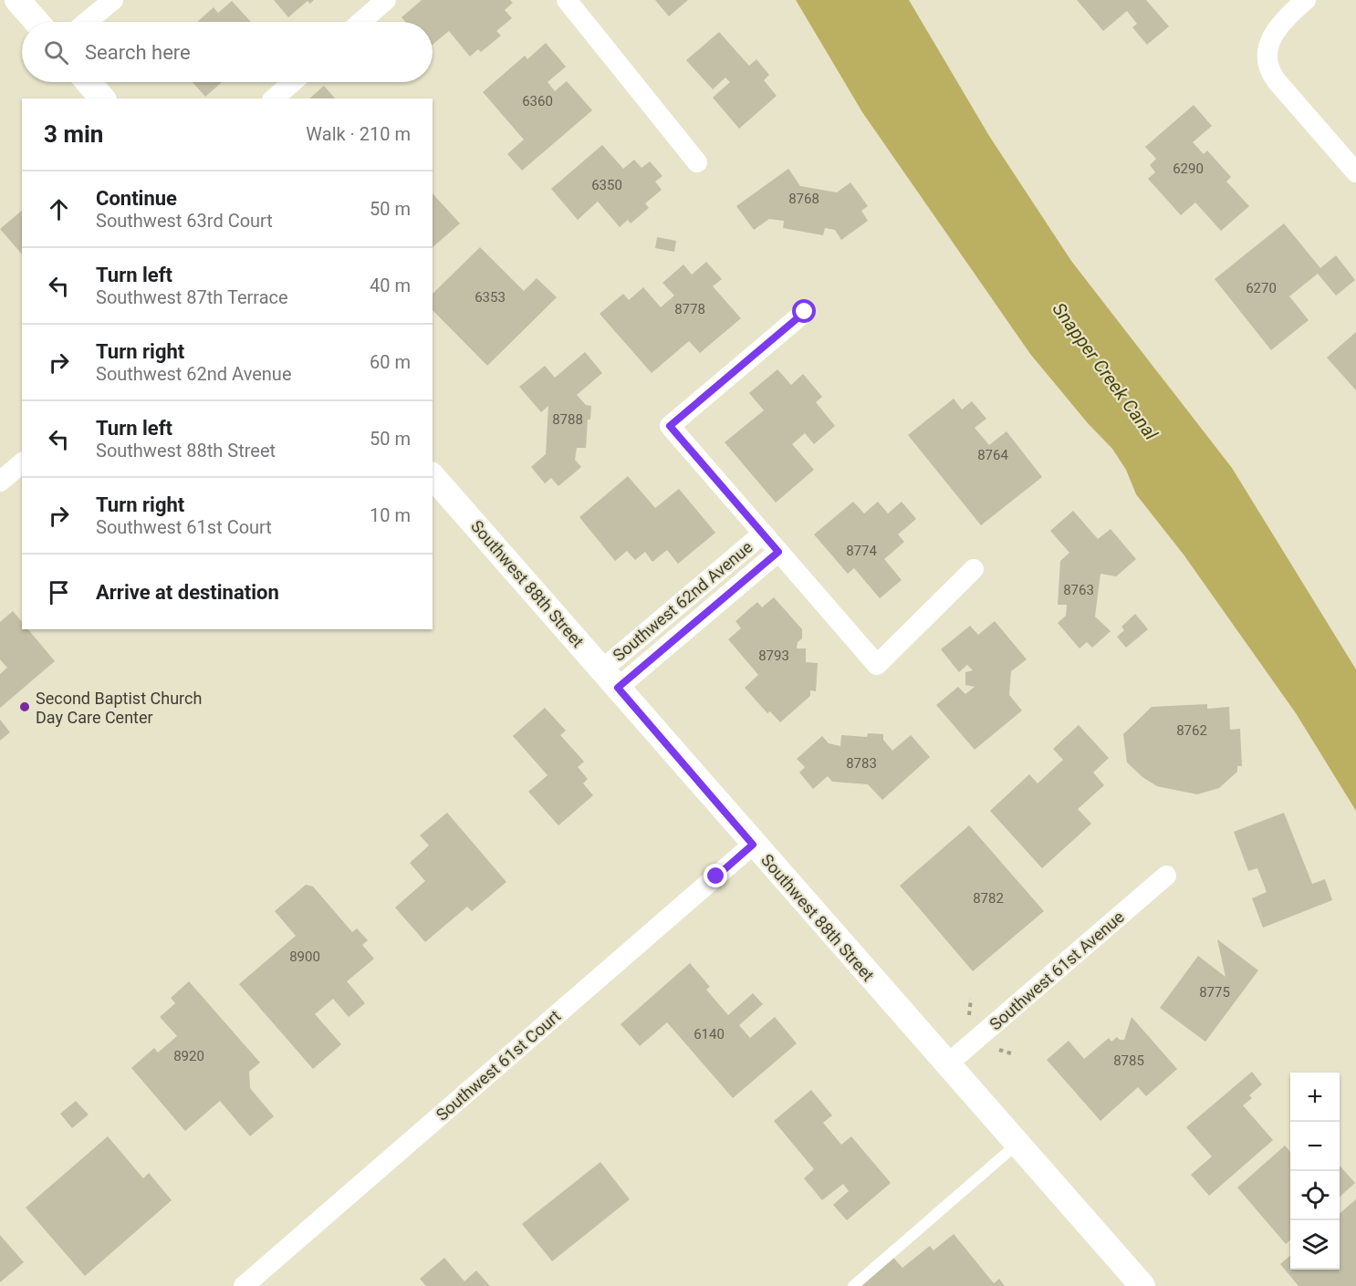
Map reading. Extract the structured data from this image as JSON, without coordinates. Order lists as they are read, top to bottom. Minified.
{"streets":{"street":["Southwest 88th Street","Southwest 62nd Avenue","Southwest 61st Avenue","Southwest 61st Court"]},"crossings":[["Southwest 88th Street","Southwest 62nd Avenue"],["Southwest 88th Street","Southwest 61st Avenue"],["Southwest 88th Street","Southwest 61st Court"]],"water":["Snapper Creek Canal"],"places":["Second Baptist Church Day Care Center"],"house_numbers":["6360","6290","6350","8768","6270","6353","8778","8788","8764","8774","8763","8793","8762","8783","8782","8900","8775","6140","8920","8785"],"page":{"search":"Search here","heading":["3 min","Walk · 210 m"],"list":[["Continue","Southwest 63rd Court","50 m"],["Turn left","Southwest 87th Terrace","40 m"],["Turn right","Southwest 62nd Avenue","60 m"],["Turn left","Southwest 88th Street","50 m"],["Turn right","Southwest 61st Court","10 m"],"Arrive at destination"],"map_buttons":["+","−"]}}
